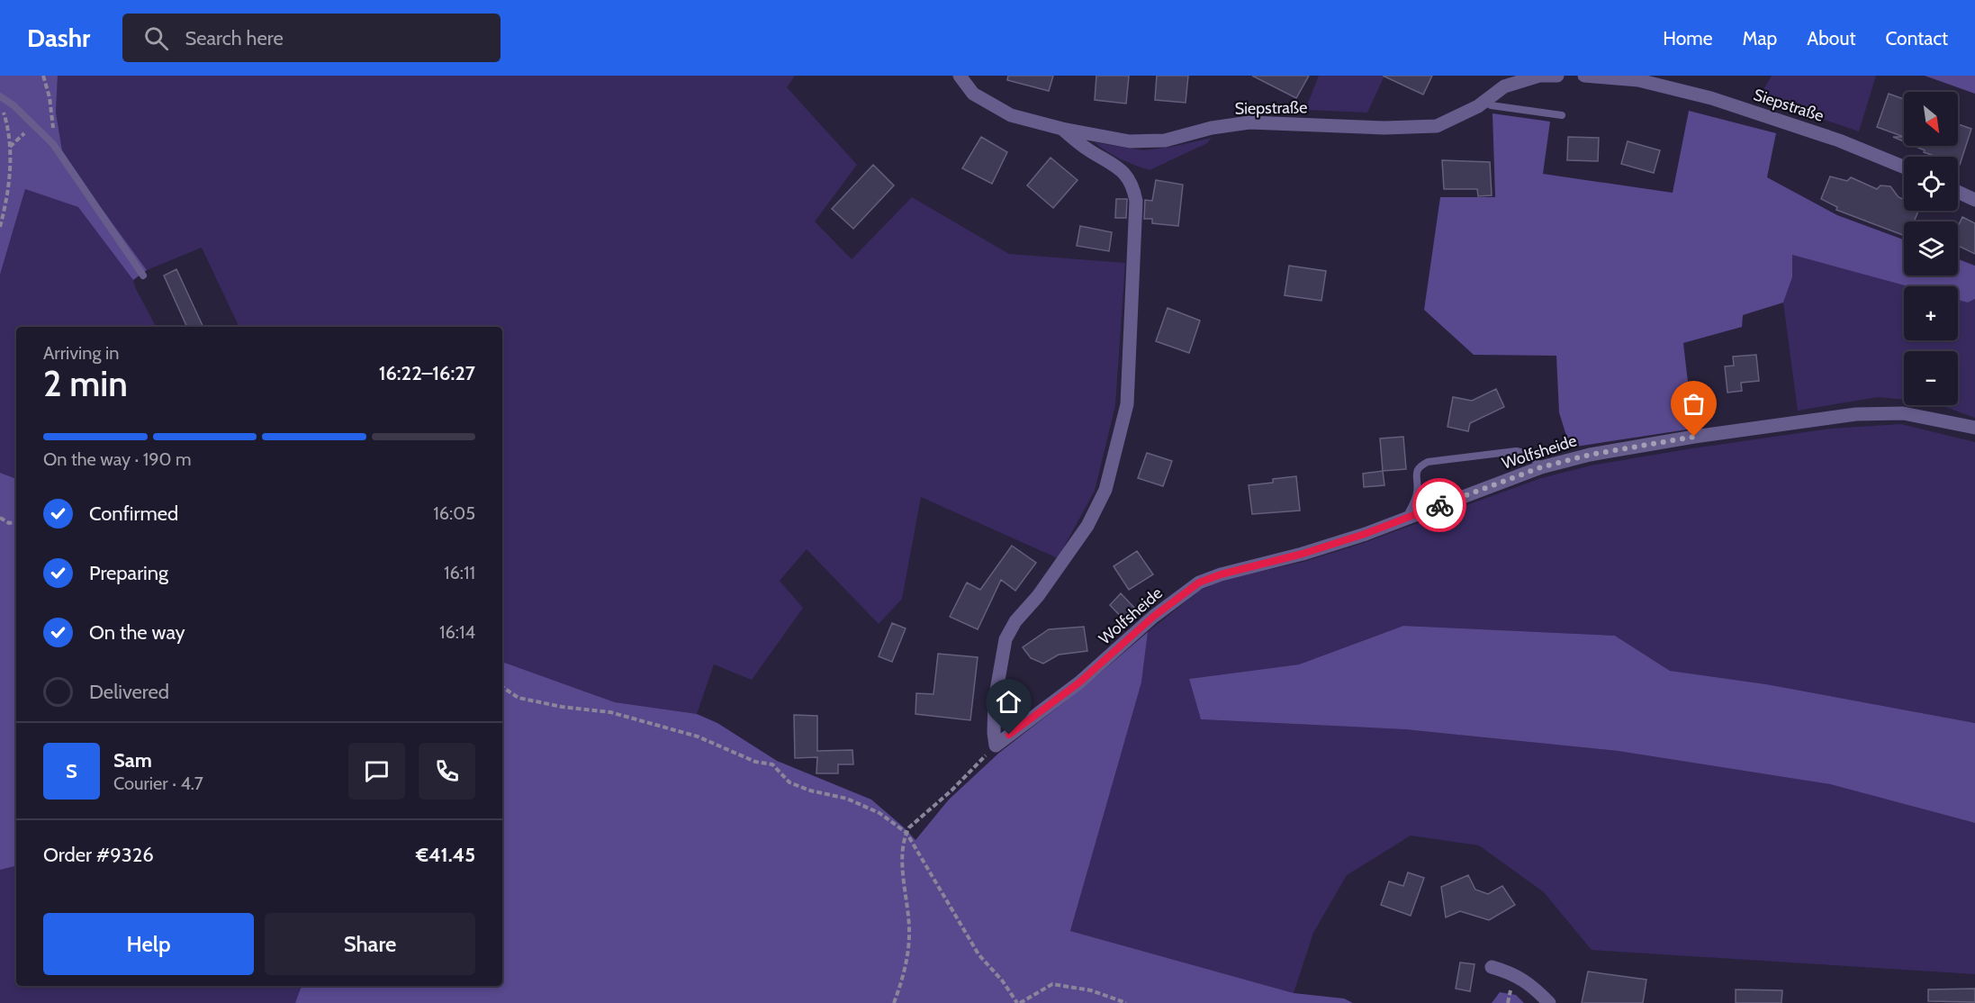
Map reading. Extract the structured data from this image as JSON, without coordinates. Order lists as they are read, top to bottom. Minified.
{"streets":{"street":["Siepstraße","Wolfsheide"]},"north":"bottom right","page":{"header":"Dashr","search":"Search here","nav":["Home","Map","About","Contact"],"map_buttons":["+","−"],"heading":["2 min","Arriving in","16:22–16:27"],"panel":["Sam","Courier · 4.7","Order #9326","€41.45"],"bar":"On the way · 190 m","list":[["Confirmed","16:05"],["Preparing","16:11"],["On the way","16:14"],"Delivered"],"round":"S","buttons":["Help","Share"]}}
